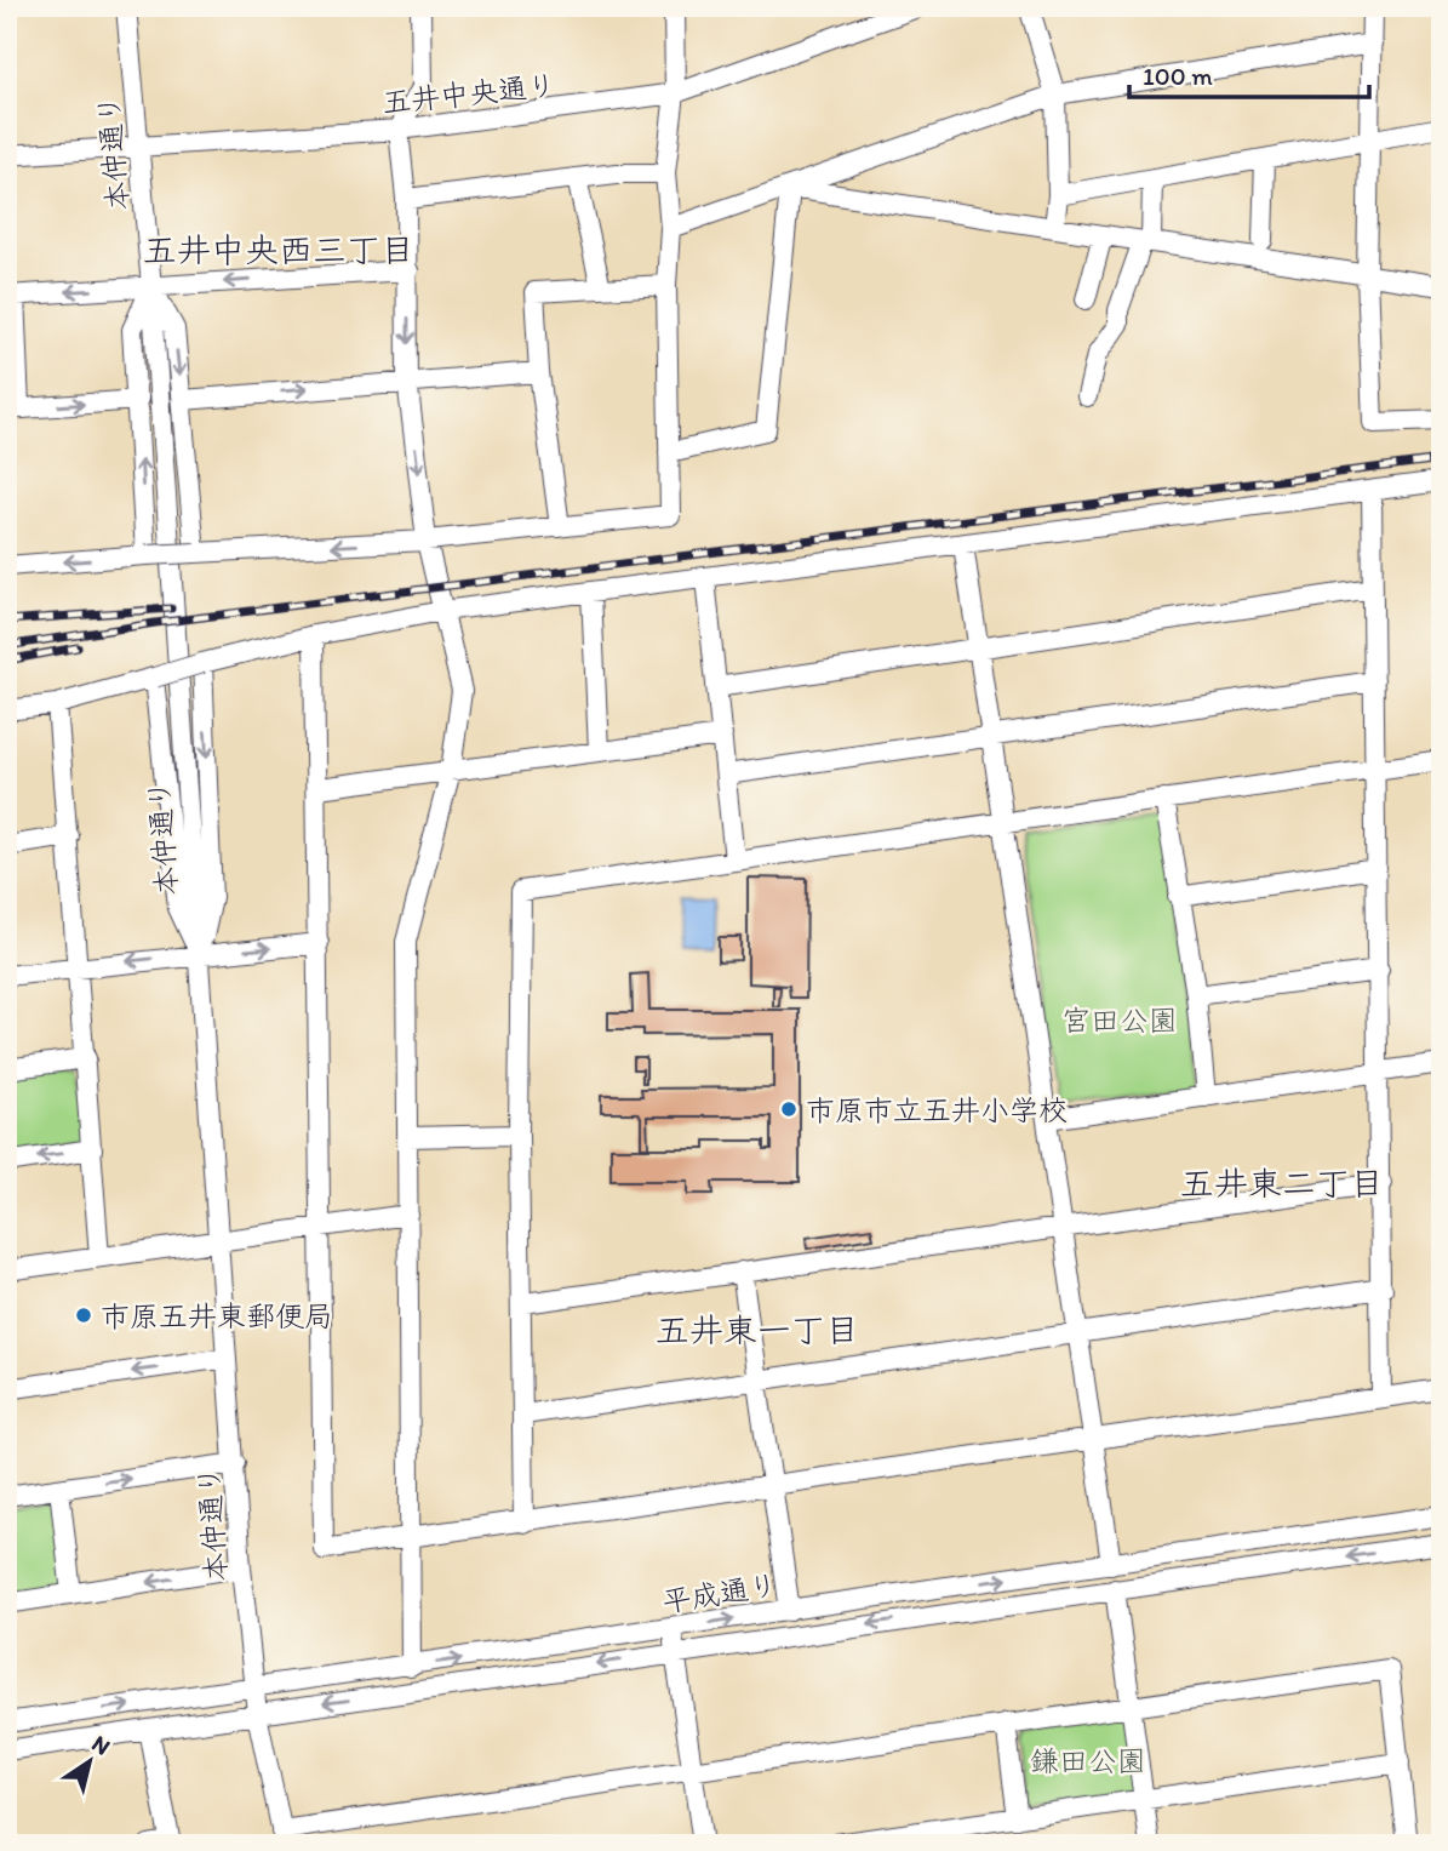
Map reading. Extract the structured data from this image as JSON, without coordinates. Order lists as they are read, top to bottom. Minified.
{"streets":{"street":["五井中央通り","本仲通り","平成通り"]},"crossings":[["五井中央通り","本仲通り"],["本仲通り","平成通り"]],"districts":["五井中央西三丁目","五井東二丁目","五井東一丁目"],"parks":["宮田公園","鎌田公園"],"places":["市原市立五井小学校","市原五井東郵便局"],"scale_bar":"100 m","north":"top right"}
